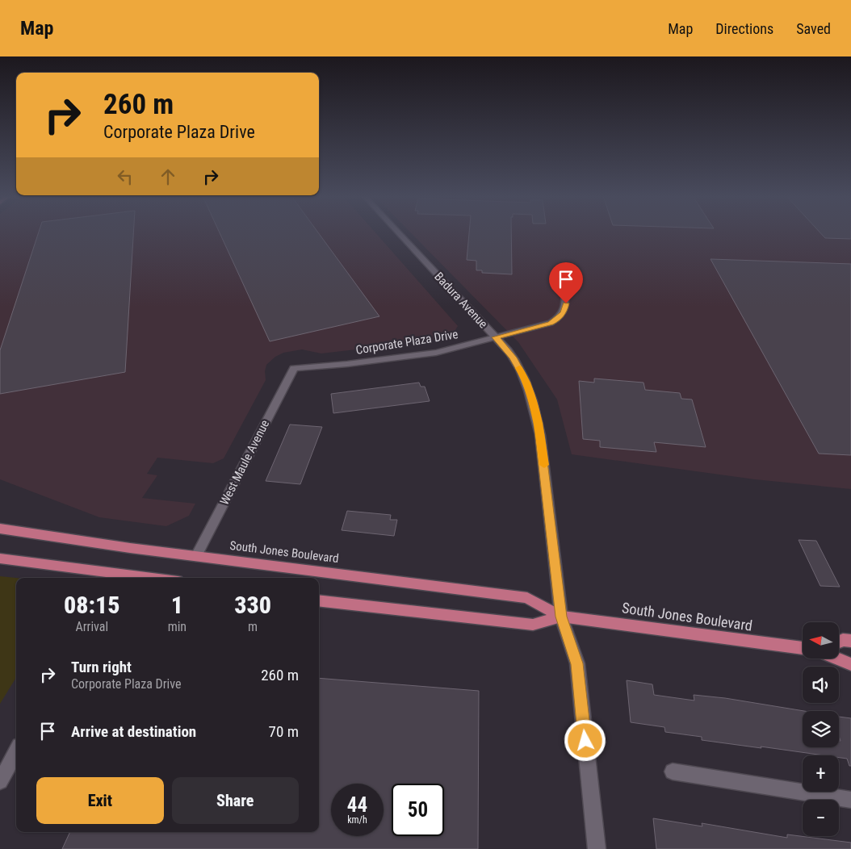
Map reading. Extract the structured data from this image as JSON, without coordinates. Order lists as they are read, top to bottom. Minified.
{"streets":{"main road":["Badura Avenue","Corporate Plaza Drive","West Maule Avenue","South Jones Boulevard"]},"crossings":[["Badura Avenue","Corporate Plaza Drive"],["Badura Avenue","South Jones Boulevard"],["Corporate Plaza Drive","West Maule Avenue"],["West Maule Avenue","South Jones Boulevard"]],"north":"left","page":{"header":"Map","nav":["Map","Directions","Saved"],"turn":["260 m","Corporate Plaza Drive"],"eta":["08:15","Arrival","1","min","330","m"],"map_buttons":["+","−"],"list":[{"name":"Turn right","note":"Corporate Plaza Drive","value":"260 m"},{"name":"Arrive at destination","value":"70 m"}],"buttons":["Exit","Share"],"speed":"44 km/h","limit":"50"}}
